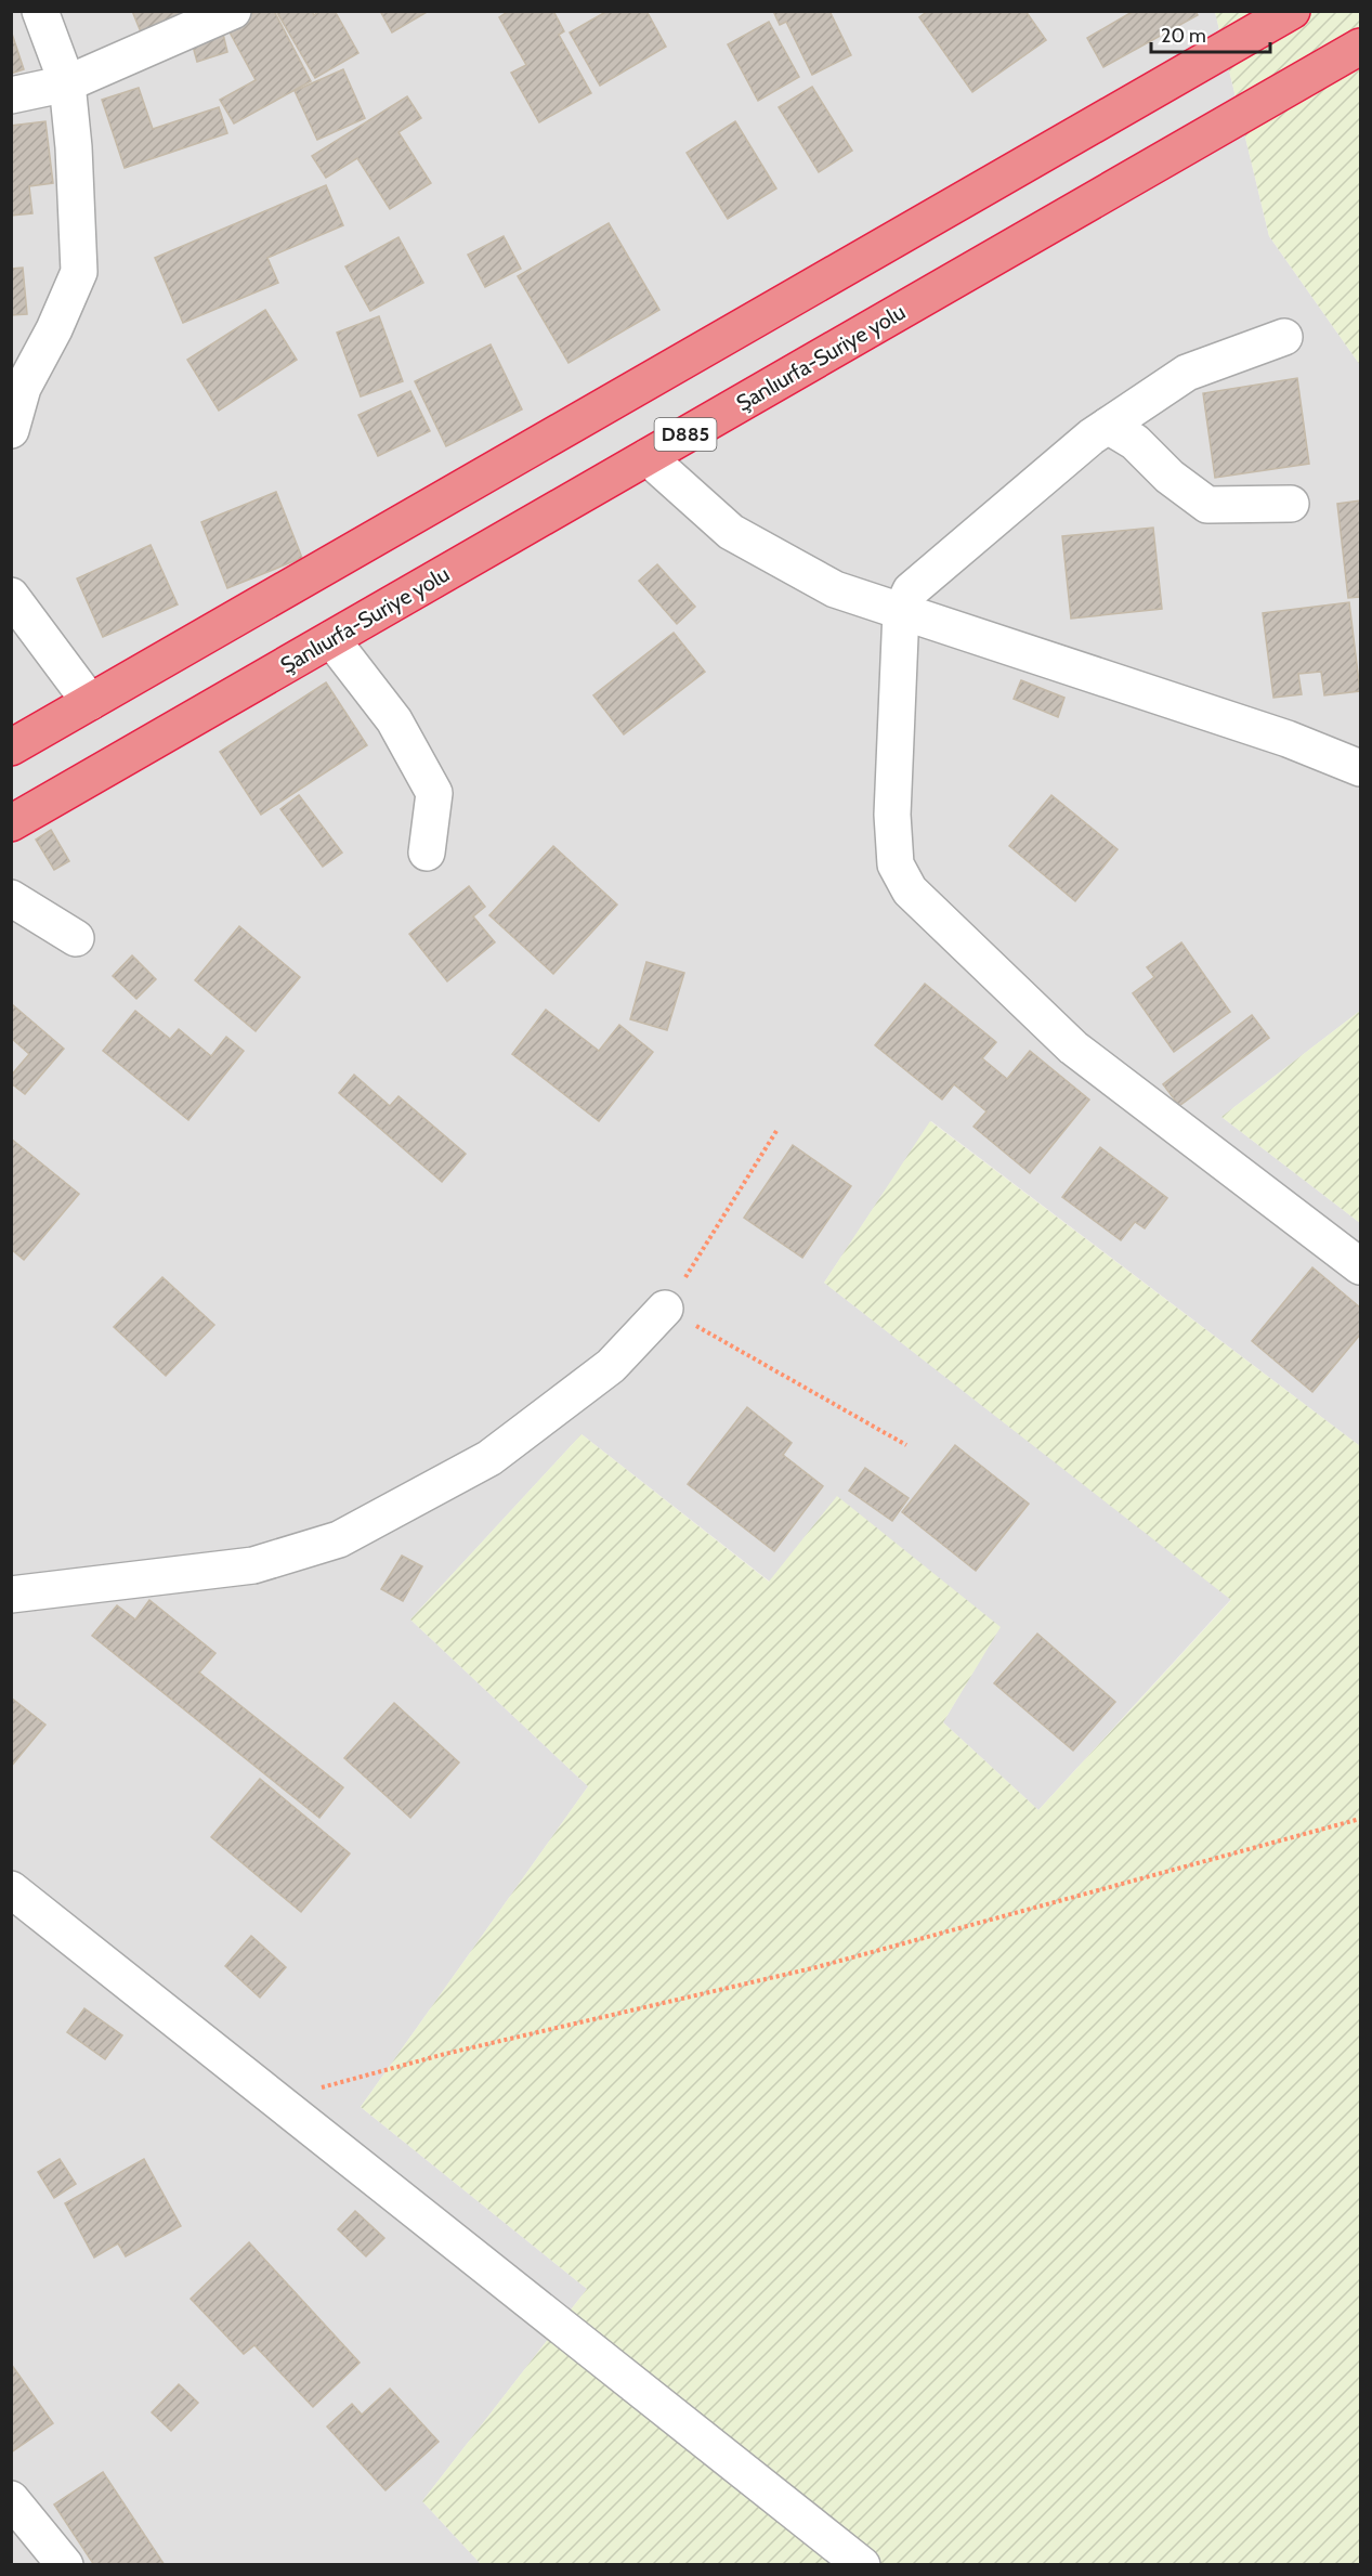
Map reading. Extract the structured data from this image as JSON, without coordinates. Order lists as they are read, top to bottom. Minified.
{"streets":{"highway":["Şanlıurfa-Suriye yolu","D885"]},"scale_bar":"20 m"}
